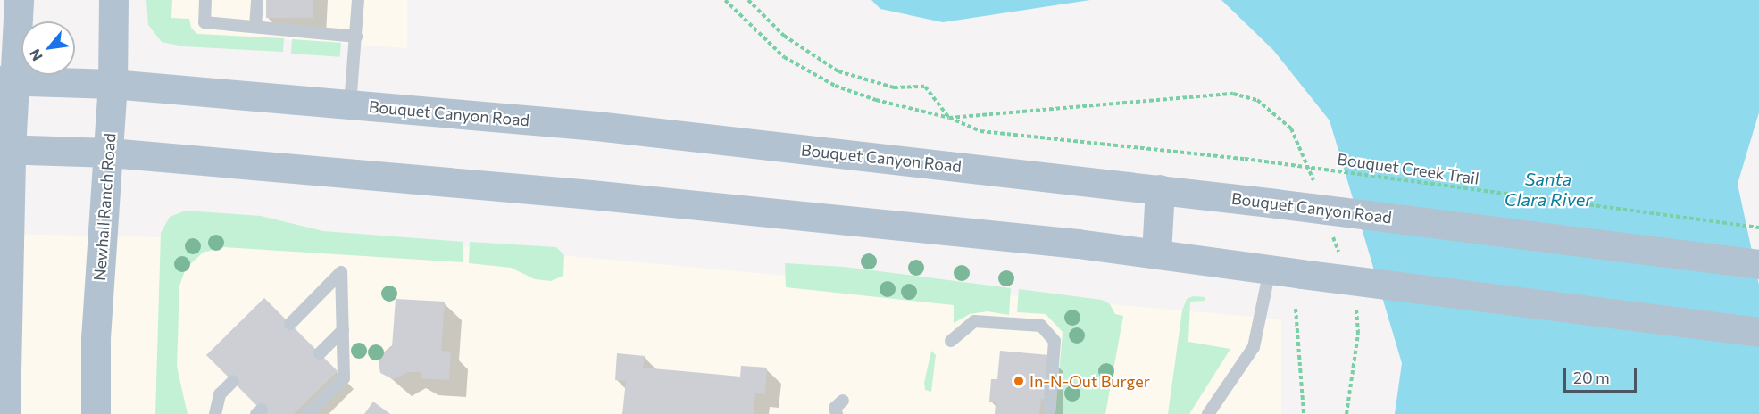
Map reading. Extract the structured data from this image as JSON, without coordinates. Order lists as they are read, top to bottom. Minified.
{"streets":{"main road":["Bouquet Canyon Road","Newhall Ranch Road"],"path":["Bouquet Creek Trail"]},"crossings":[["Bouquet Canyon Road","Newhall Ranch Road"]],"water":["Santa Clara River"],"places":["In-N-Out Burger"],"scale_bar":"20 m","north":"bottom left"}
